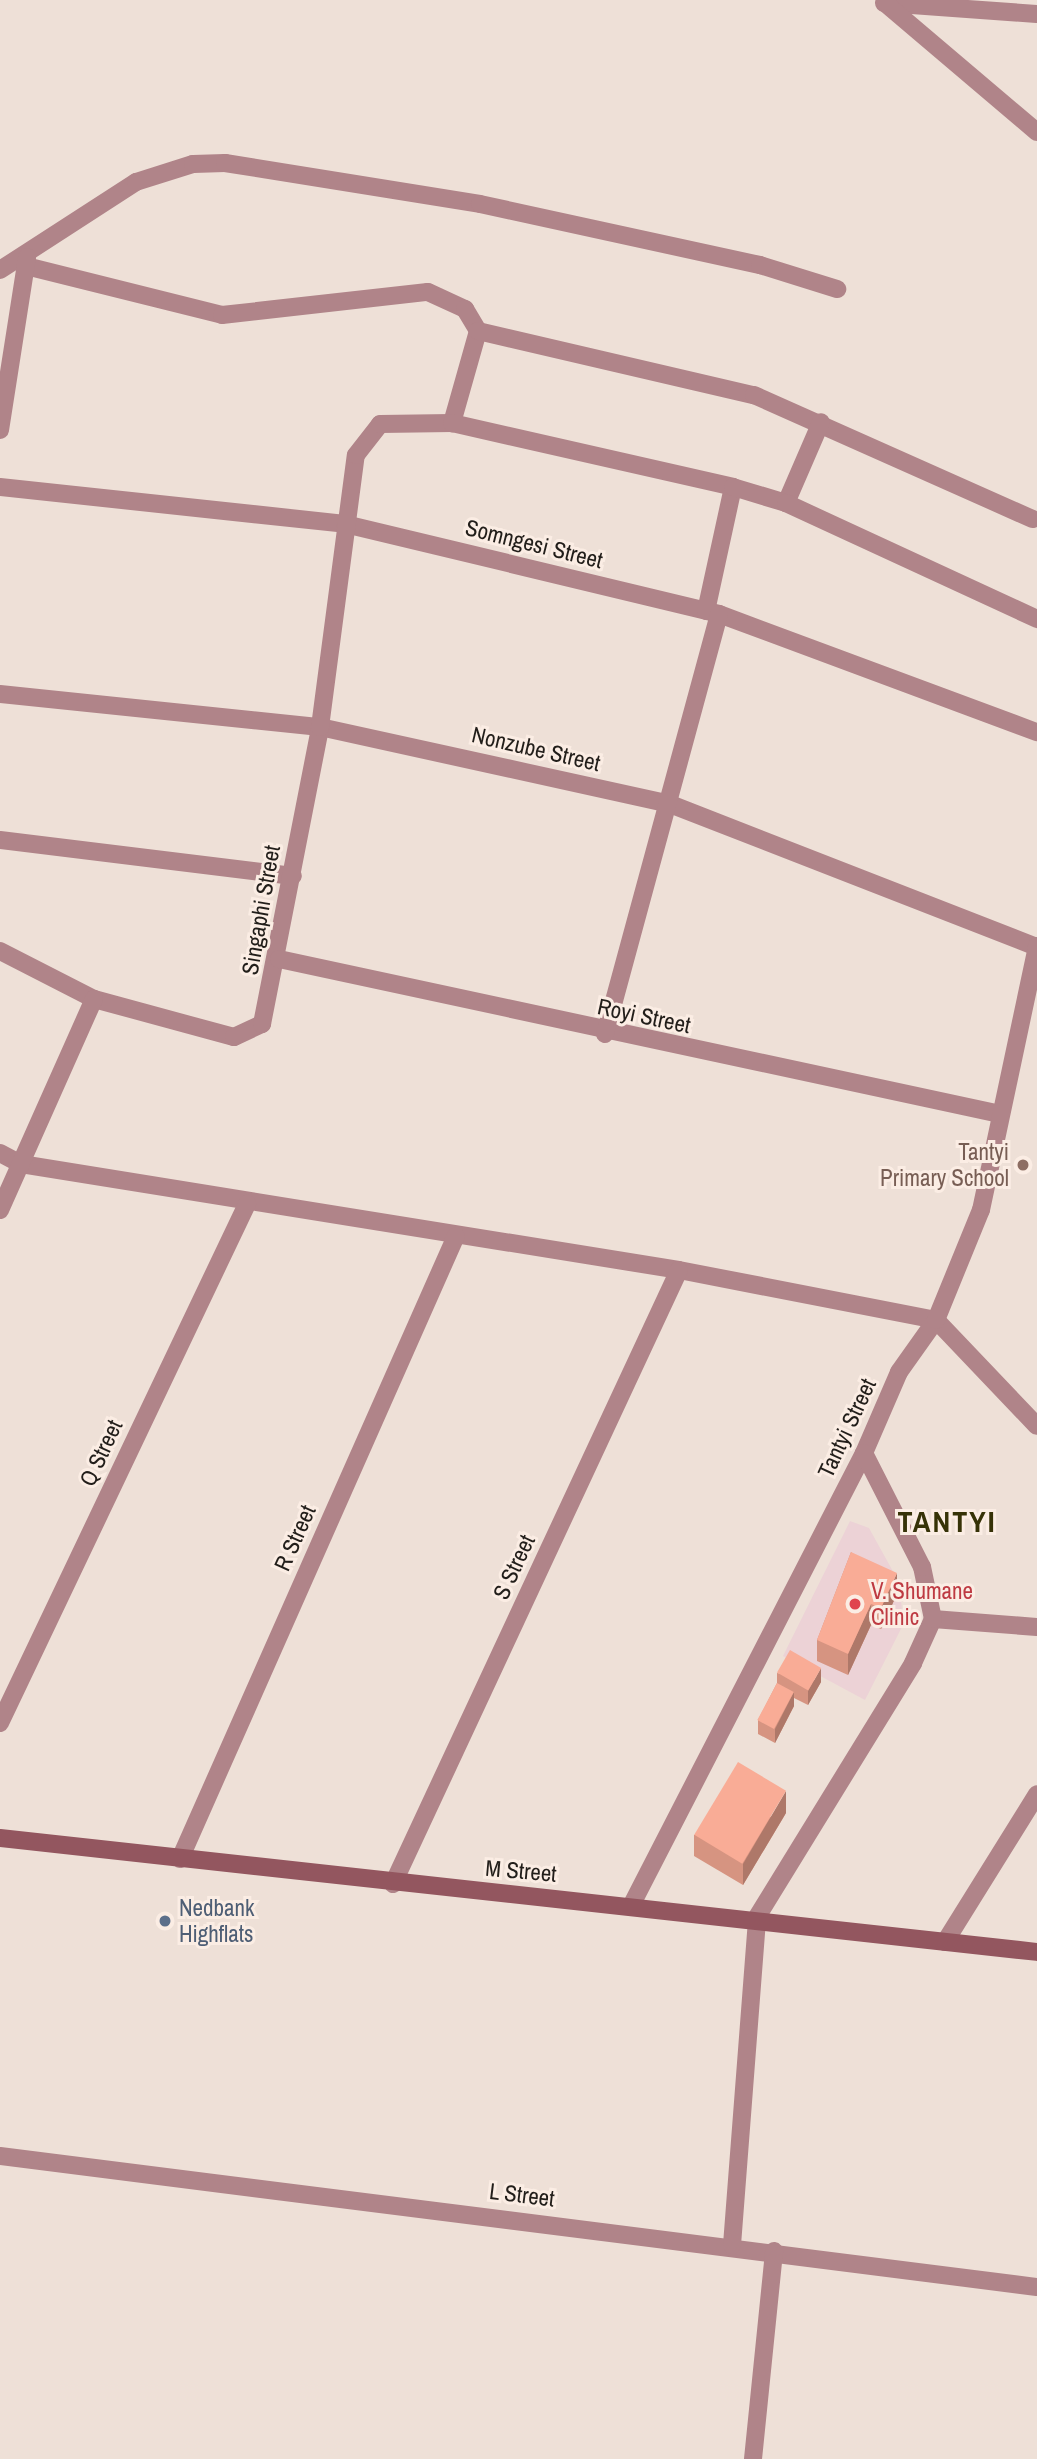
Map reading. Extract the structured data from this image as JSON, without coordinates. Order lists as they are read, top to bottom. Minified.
{"streets":{"street":["Somngesi Street","Nonzube Street","Singaphi Street","Royi Street","Tantyi Street","Q Street","R Street","S Street","M Street","L Street"]},"crossings":[["Somngesi Street","Singaphi Street"],["Nonzube Street","Singaphi Street"],["Nonzube Street","Tantyi Street"],["Singaphi Street","Royi Street"],["Royi Street","Tantyi Street"],["Tantyi Street","M Street"],["R Street","M Street"],["S Street","M Street"]],"districts":["TANTYI"],"places":["Tantyi Primary School","V. Shumane Clinic","Nedbank Highflats"]}
